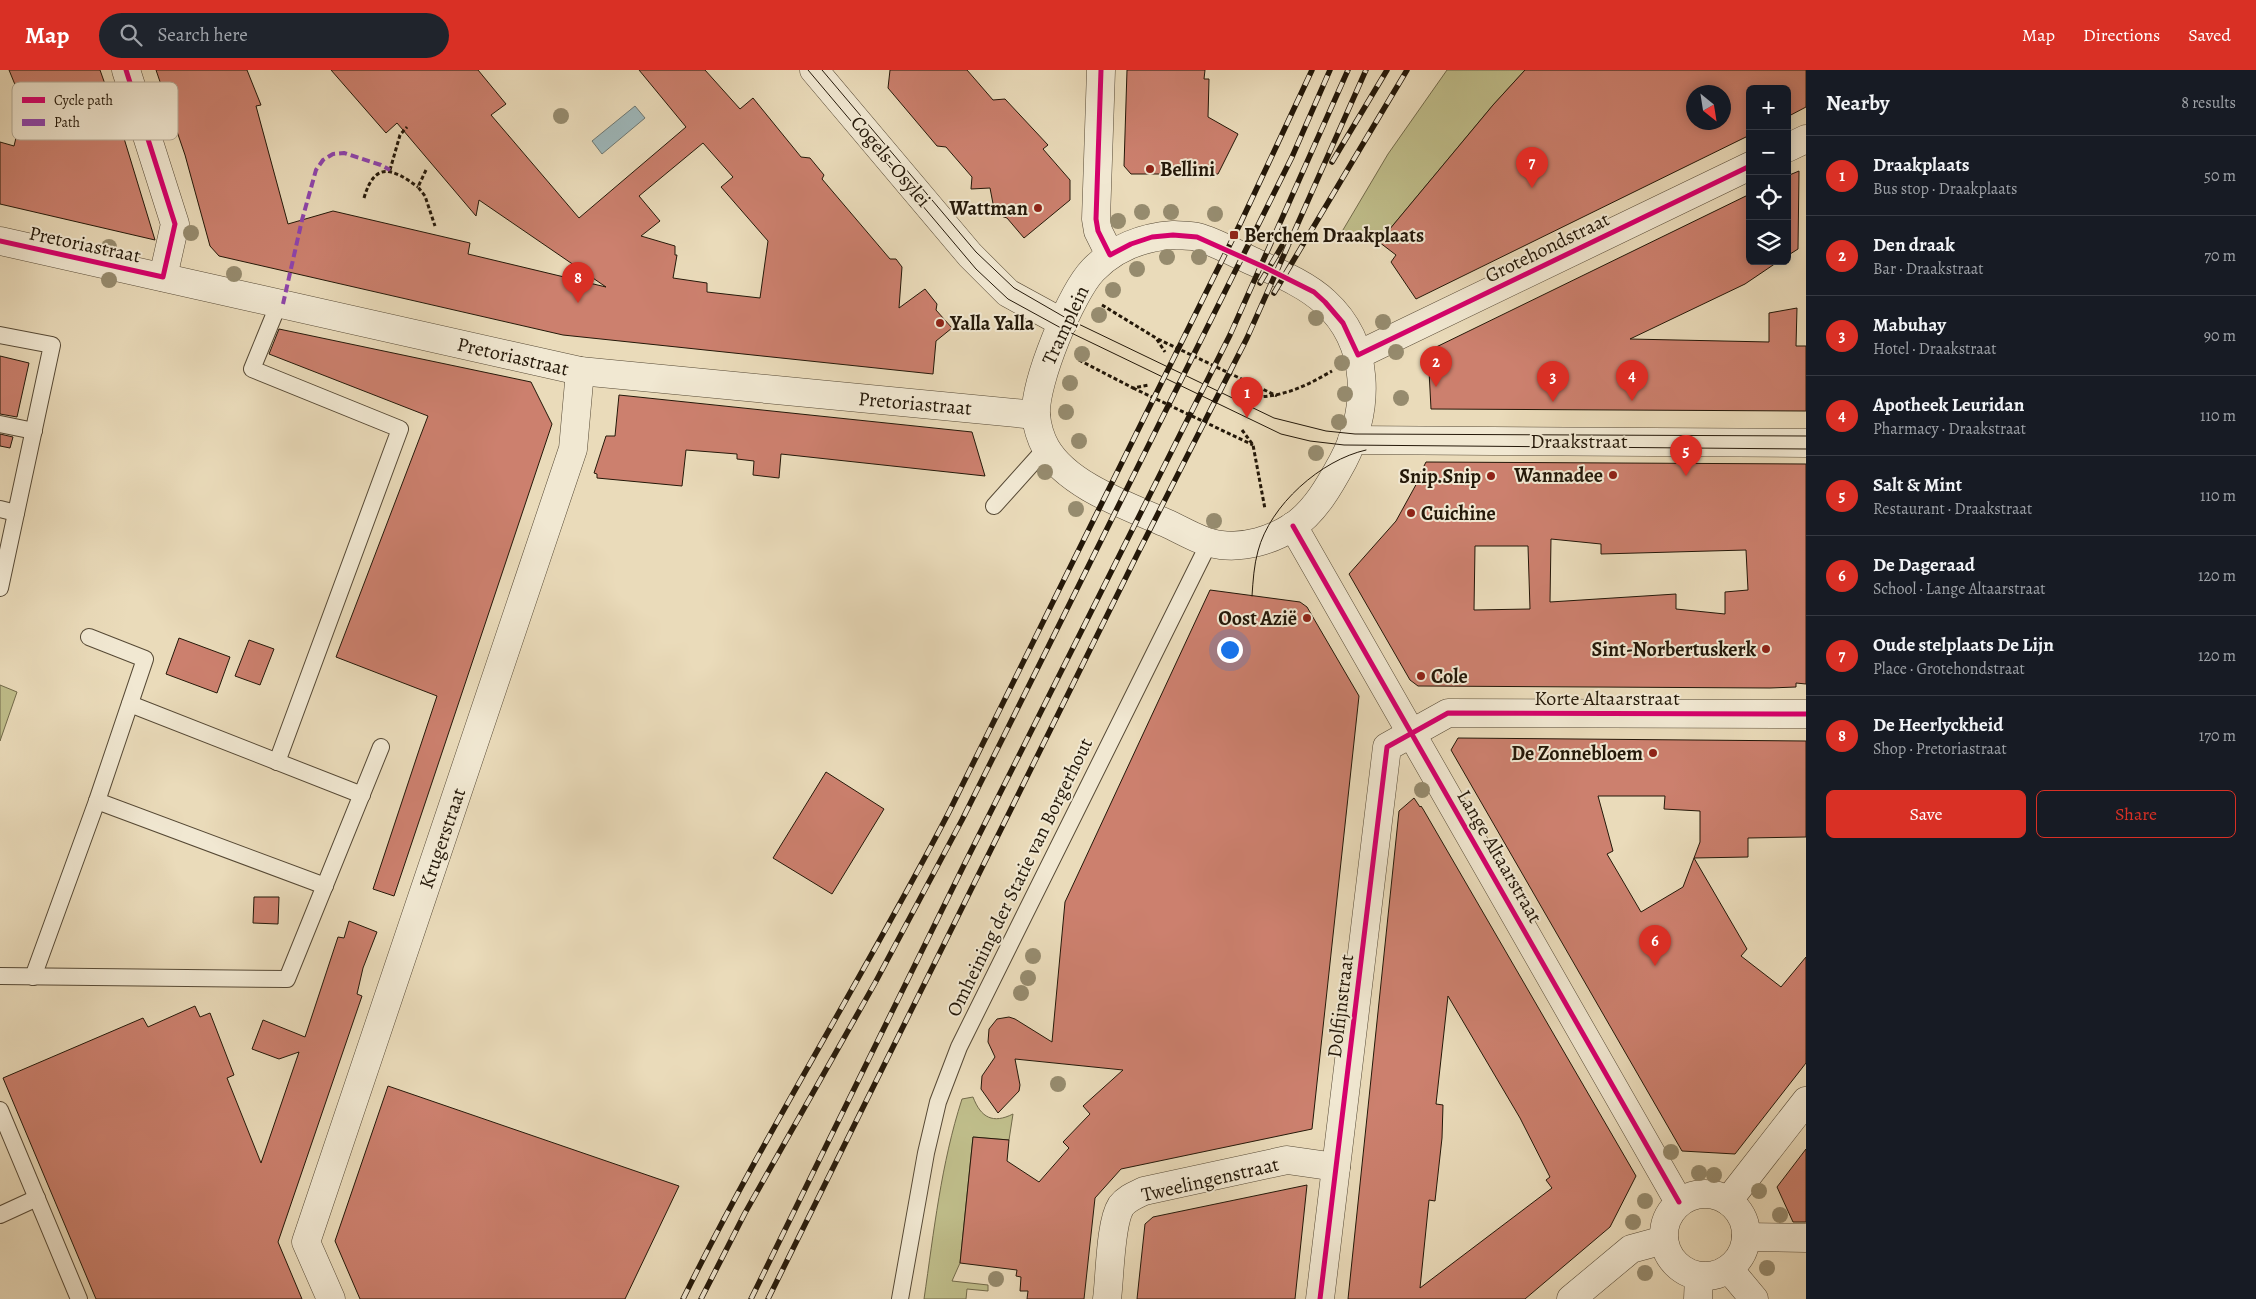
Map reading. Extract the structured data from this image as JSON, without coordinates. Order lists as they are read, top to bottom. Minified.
{"streets":{"street":["Cogels-Osylei","Pretoriastraat","Grotehondstraat","Tramplein","Draakstraat","Korte Altaarstraat","Krugerstraat","Lange Altaarstraat","Dolfijnstraat","Tweelingenstraat"],"lane":["Omheining der Statie van Borgerhout"]},"crossings":[["Cogels-Osylei","Tramplein"],["Pretoriastraat","Tramplein"],["Pretoriastraat","Krugerstraat"],["Grotehondstraat","Tramplein"],["Tramplein","Draakstraat"],["Tramplein","Lange Altaarstraat"],["Tramplein","Omheining der Statie van Borgerhout"],["Korte Altaarstraat","Lange Altaarstraat"],["Korte Altaarstraat","Dolfijnstraat"],["Lange Altaarstraat","Dolfijnstraat"],["Dolfijnstraat","Tweelingenstraat"]],"places":{"other":["Bellini","Wattman","Yalla Yalla","Wannadee","Snip.Snip","Cuichine","Oost Azië","Sint-Norbertuskerk","Cole","De Zonnebloem"],"transit":["Berchem Draakplaats"]},"legend":["Cycle path","Path"],"north":"bottom right","page":{"header":"Map","search":"Search here","nav":["Map","Directions","Saved"],"heading":["Nearby","8 results"],"map_buttons":["+","−"],"list":[{"mark":"1","name":"Draakplaats","note":"Bus stop · Draakplaats","value":"50 m"},{"mark":"2","name":"Den draak","note":"Bar · Draakstraat","value":"70 m"},{"mark":"3","name":"Mabuhay","note":"Hotel · Draakstraat","value":"90 m"},{"mark":"4","name":"Apotheek Leuridan","note":"Pharmacy · Draakstraat","value":"110 m"},{"mark":"5","name":"Salt & Mint","note":"Restaurant · Draakstraat","value":"110 m"},{"mark":"6","name":"De Dageraad","note":"School · Lange Altaarstraat","value":"120 m"},{"mark":"7","name":"Oude stelplaats De Lijn","note":"Place · Grotehondstraat","value":"120 m"},{"mark":"8","name":"De Heerlyckheid","note":"Shop · Pretoriastraat","value":"170 m"}],"pins":["7","8","2","4","3","1","5","6"],"buttons":["Save","Share"]}}
